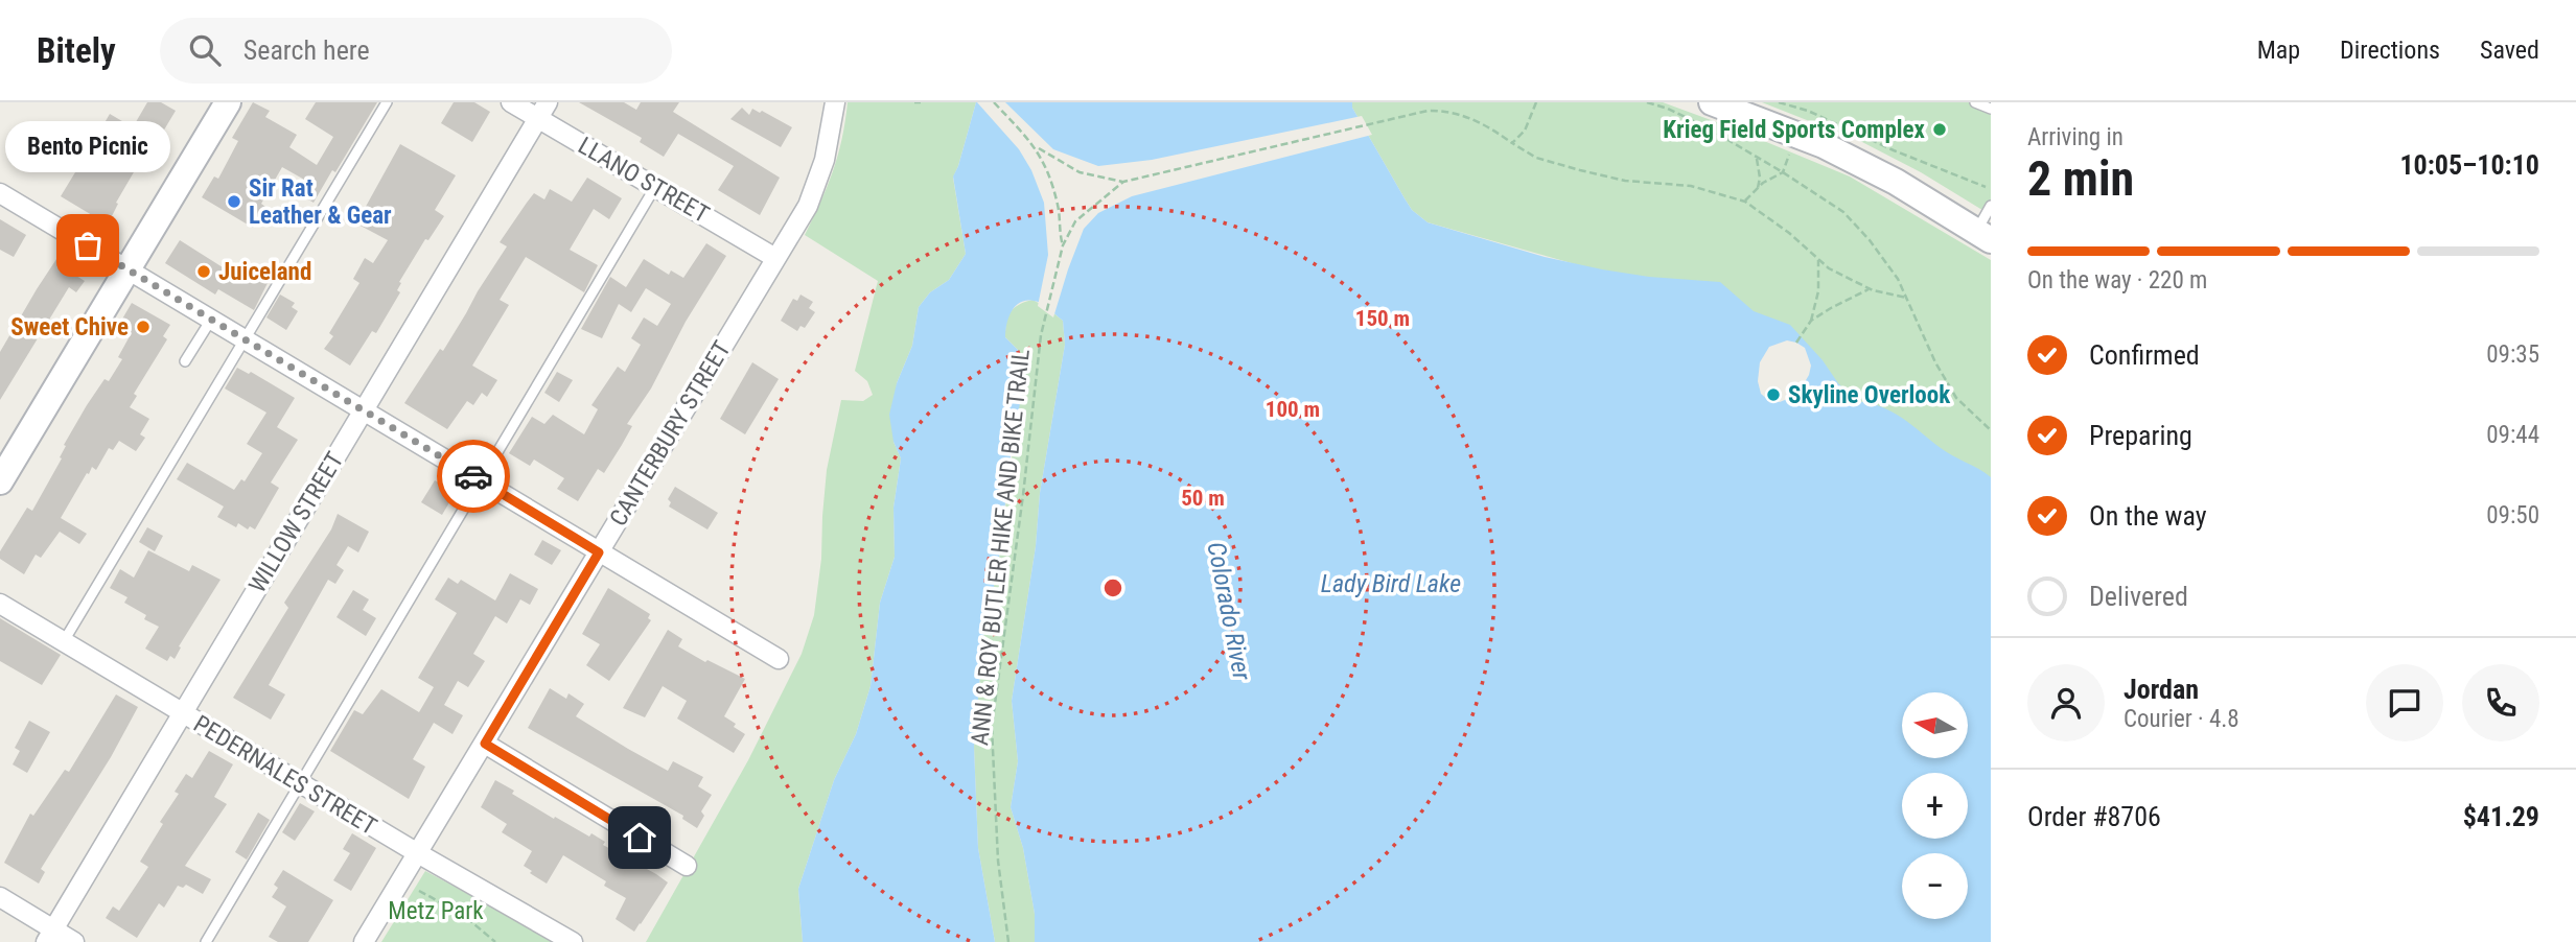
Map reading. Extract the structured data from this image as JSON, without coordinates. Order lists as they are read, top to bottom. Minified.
{"streets":{"street":["LLANO STREET","CANTERBURY STREET","WILLOW STREET","PEDERNALES STREET"],"path":["ANN & ROY BUTLER HIKE AND BIKE TRAIL"]},"crossings":[["LLANO STREET","CANTERBURY STREET"],["LLANO STREET","WILLOW STREET"],["CANTERBURY STREET","PEDERNALES STREET"],["WILLOW STREET","PEDERNALES STREET"]],"water":["Lady Bird Lake","Colorado River"],"parks":["Metz Park"],"places":["Krieg Field Sports Complex","Sir Rat Leather & Gear","Bento Picnic","Juiceland","Sweet Chive","Skyline Overlook"],"north":"left","page":{"header":"Bitely","search":"Search here","nav":["Map","Directions","Saved"],"heading":["2 min","Arriving in","10:05–10:10"],"panel":["Jordan","Courier · 4.8","Order #8706","$41.29"],"bubble":"Bento Picnic","bar":"On the way · 220 m","list":[["Confirmed","09:35"],["Preparing","09:44"],["On the way","09:50"],"Delivered"],"map_buttons":["+","−"]},"rings":["150 m","100 m","50 m"]}
